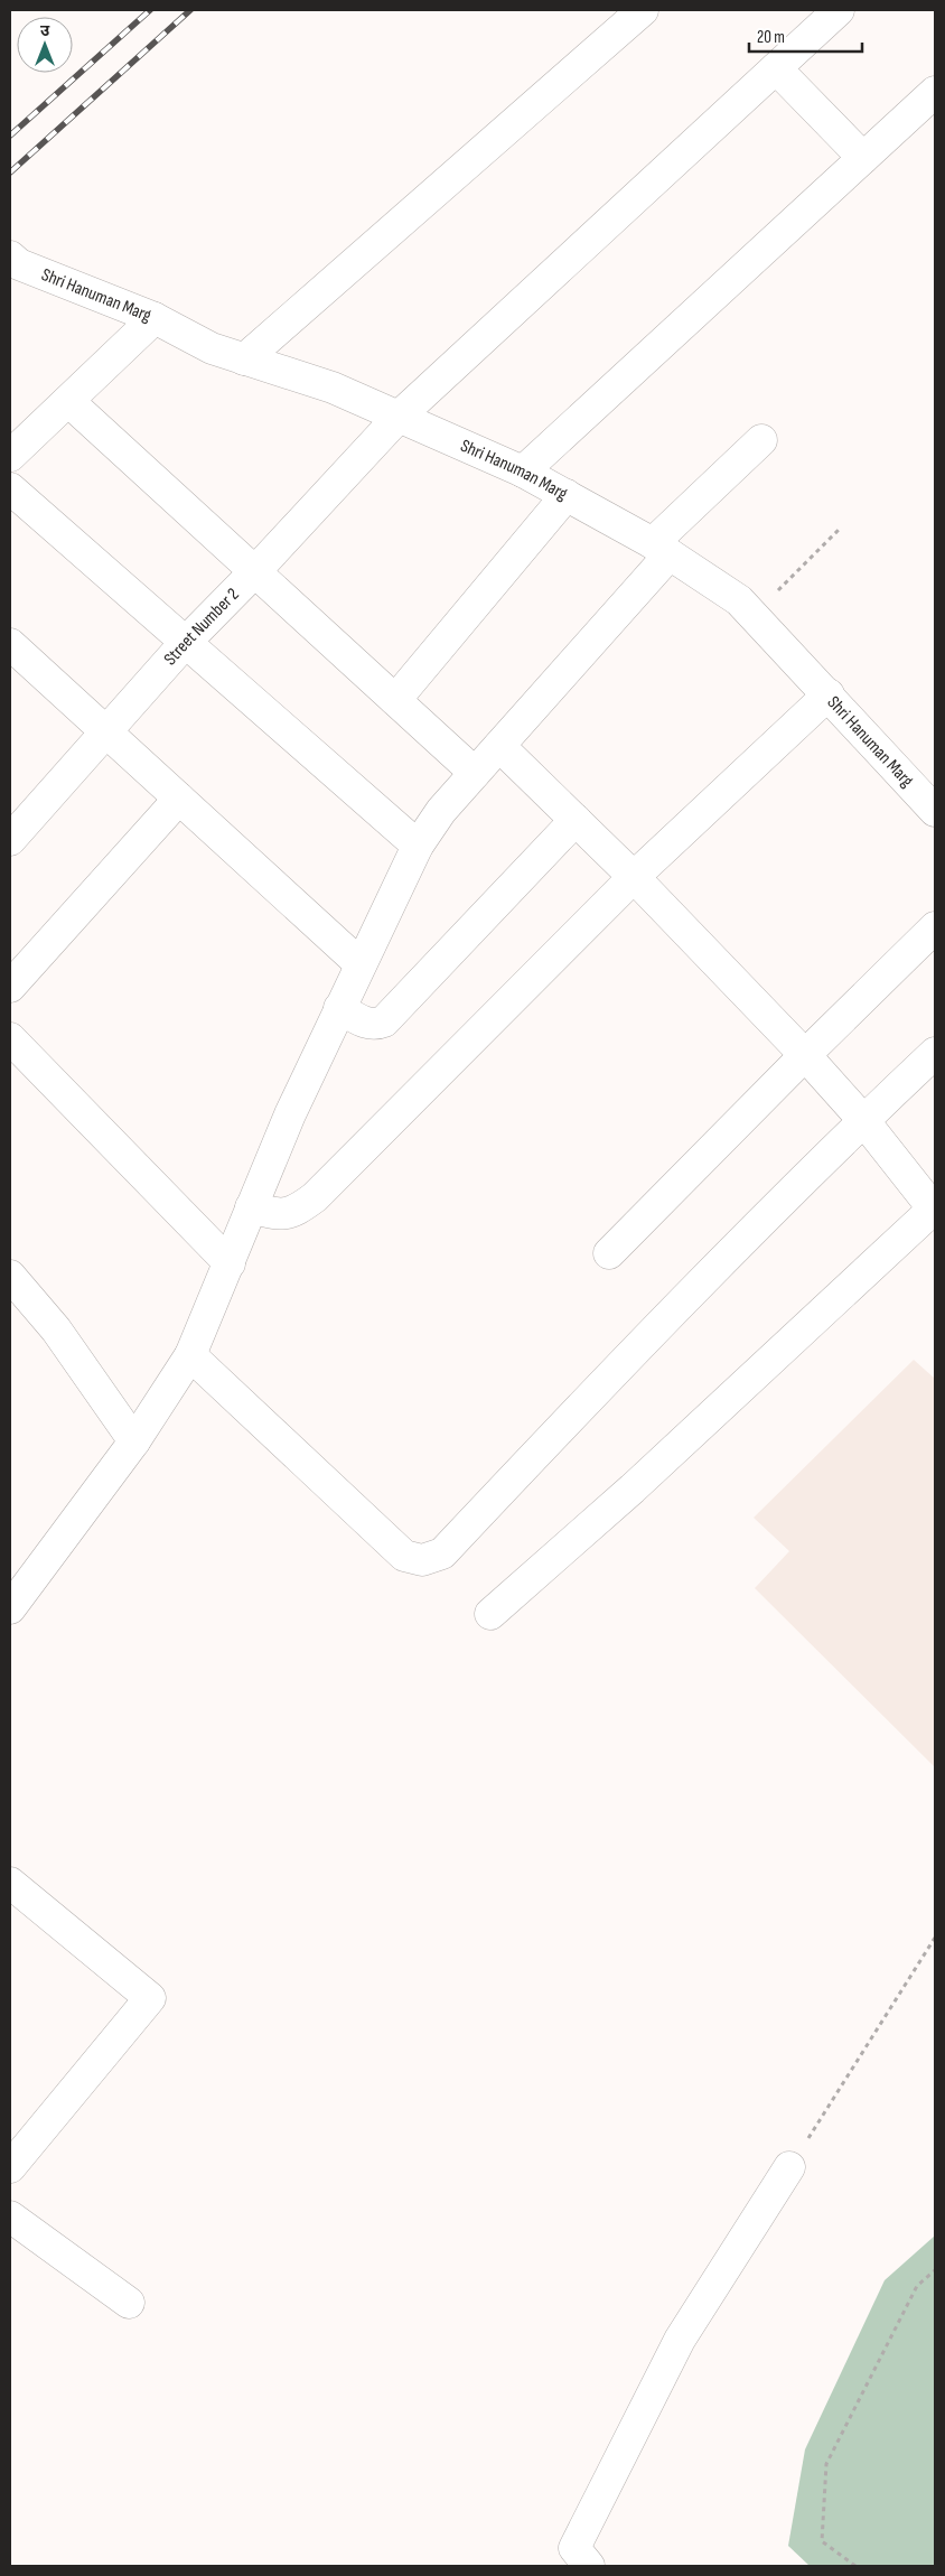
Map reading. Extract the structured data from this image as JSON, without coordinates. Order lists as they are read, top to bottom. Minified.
{"streets":{"street":["Shri Hanuman Marg","Street Number 2"]},"crossings":[["Shri Hanuman Marg","Street Number 2"]],"scale_bar":"20 m","north":"top"}
